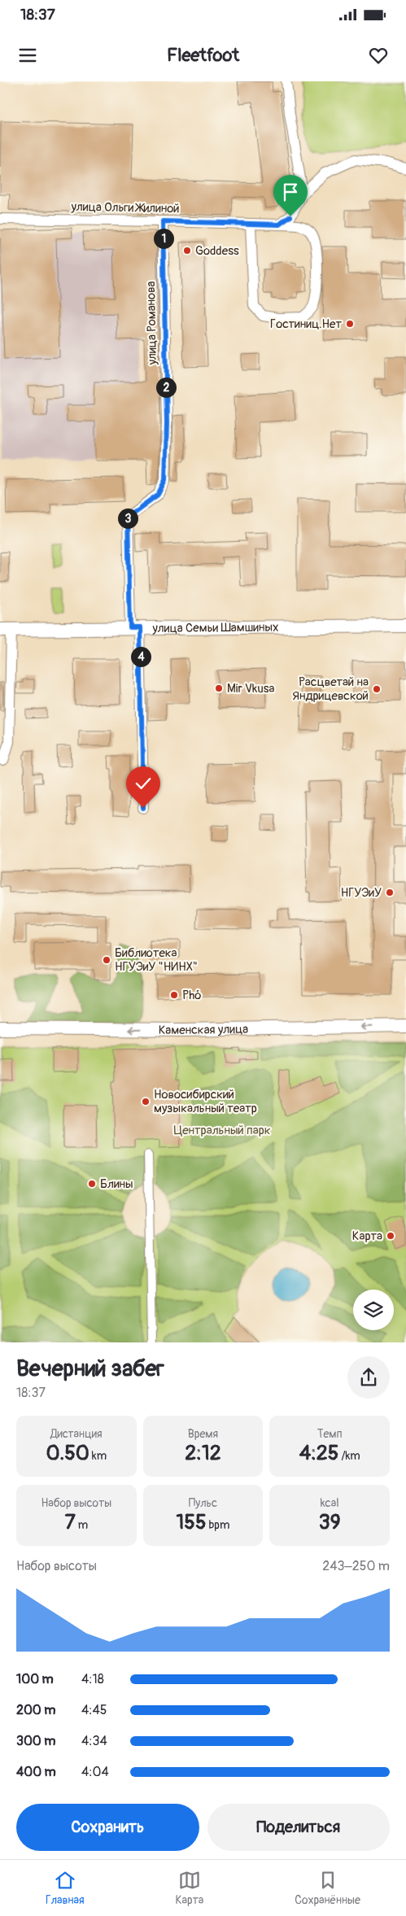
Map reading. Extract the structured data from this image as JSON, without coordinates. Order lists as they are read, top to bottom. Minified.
{"streets":{"street":["улица Ольги Жилиной","улица Романова","улица Семьи Шамшиных","Каменская улица"]},"crossings":[["улица Ольги Жилиной","улица Романова"],["улица Романова","улица Семьи Шамшиных"]],"one_way":["Каменская улица"],"parks":["Центральный парк"],"places":["Goddess","Гостиниц.Нет","Mir Vkusa","Расцветай на Яндрицевской","НГУЭиУ","Библиотека НГУЭиУ \"НИНХ\"","Phó","Новосибирский музыкальный театр","Блины","Карта"],"page":{"status":"18:37","header":"Fleetfoot","pins":["1","2","3","4"],"heading":["Вечерний забег","18:37"],"stats":[["Дистанция","0.50 km"],["Время","2:12"],["Темп","4:25 /km"],["Набор высоты","7 m"],["Пульс","155 bpm"],["kcal","39"]],"chart":["Набор высоты","243–250 m"],"list":[{"name":"100 m","note":"4:18"},{"name":"200 m","note":"4:45"},{"name":"300 m","note":"4:34"},{"name":"400 m","note":"4:04"}],"buttons":["Сохранить","Поделиться"],"tabs":["Главная","Карта","Сохранённые"]}}
